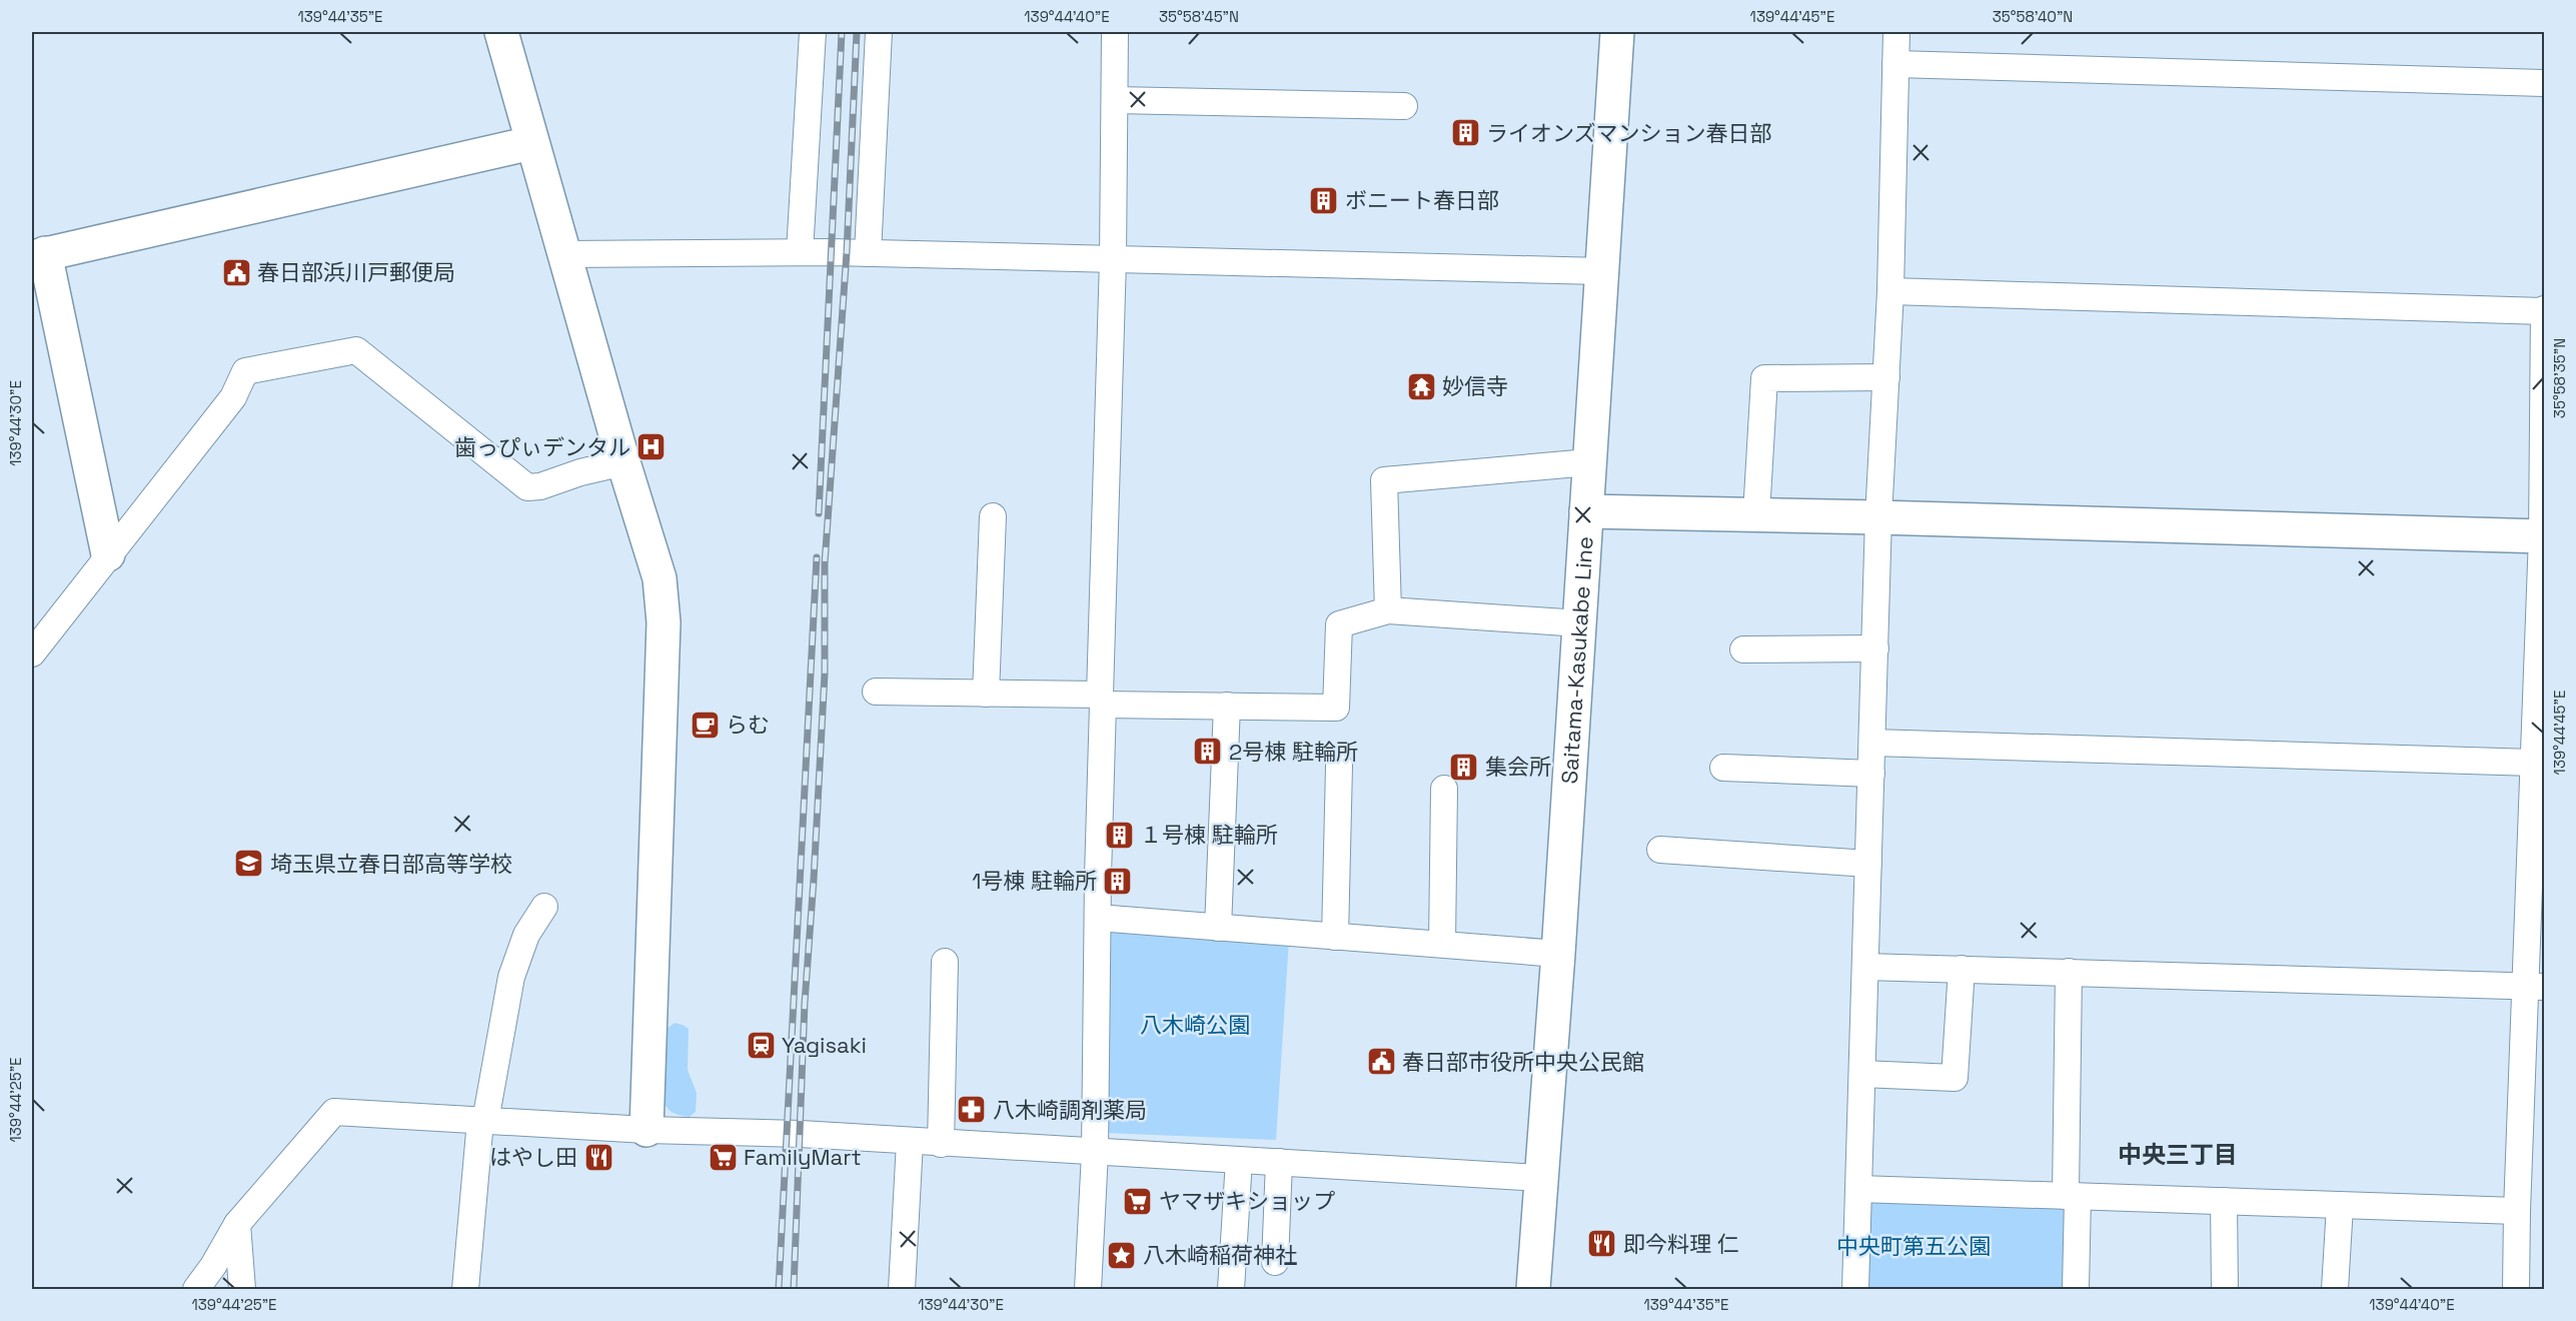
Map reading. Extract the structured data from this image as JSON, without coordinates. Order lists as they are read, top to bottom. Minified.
{"streets":{"street":["Saitama-Kasukabe Line"]},"districts":["中央三丁目"],"parks":["八木崎公園","中央町第五公園"],"places":{"building":["ライオンズマンション春日部","ボニート春日部","2号棟 駐輪所","集会所","１号棟 駐輪所","1号棟 駐輪所"],"public building":["春日部浜川戸郵便局","春日部市役所中央公民館"],"temple":["妙信寺"],"hospital":["歯っぴぃデンタル"],"cafe":["らむ"],"school or university":["埼玉県立春日部高等学校"],"station":["Yagisaki"],"pharmacy":["八木崎調剤薬局"],"restaurant":["はやし田","即今料理 仁"],"supermarket":["FamilyMart","ヤマザキショップ"],"place":["八木崎稲荷神社"]},"coordinates":["139°44'35\"E","139°44'40\"E","35°58'45\"N","139°44'45\"E","35°58'40\"N","35°58'35\"N","139°44'30\"E","139°44'25\"E"]}
